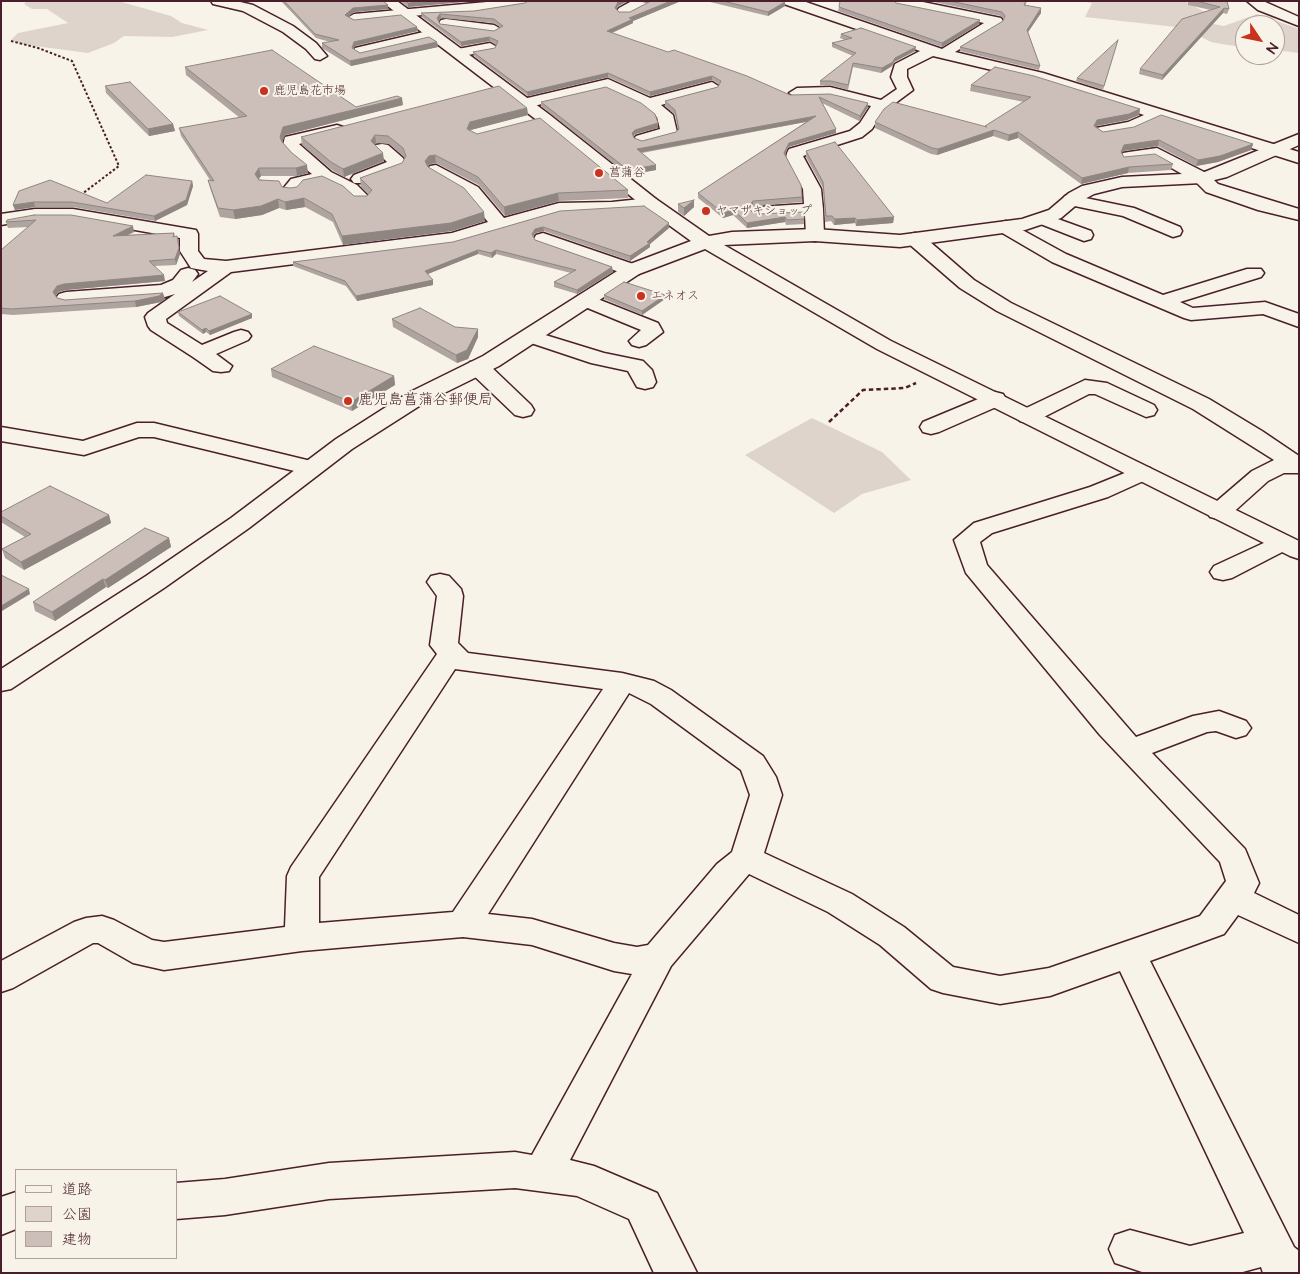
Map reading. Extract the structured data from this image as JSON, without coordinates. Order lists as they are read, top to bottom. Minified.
{"places":["鹿児島花市場","菖蒲谷","ヤマザキショップ","エネオス","鹿児島菖蒲谷郵便局"],"legend":["道路","公園","建物"],"north":"bottom right"}
